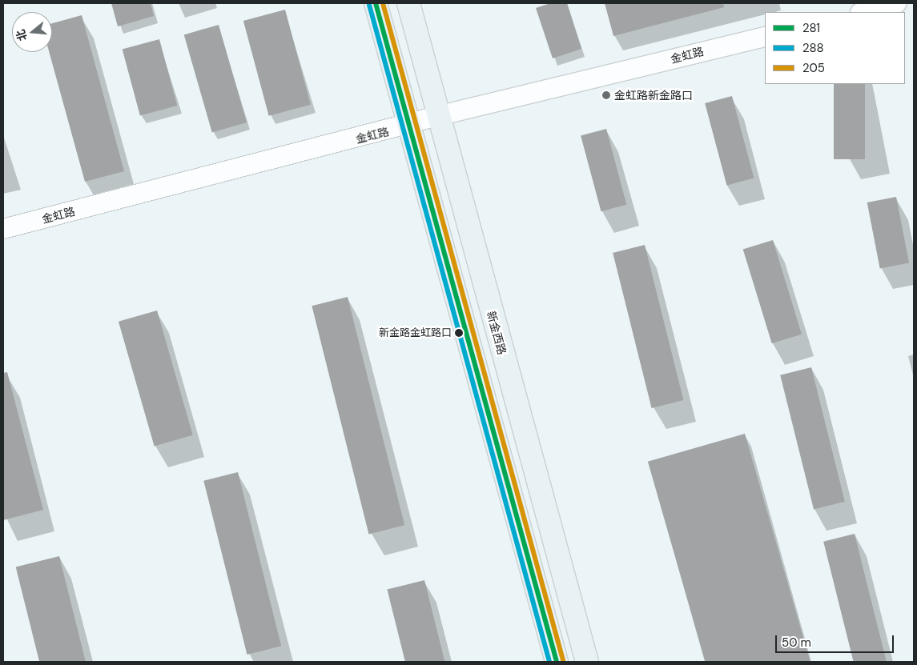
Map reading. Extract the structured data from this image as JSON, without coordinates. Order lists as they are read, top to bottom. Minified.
{"streets":{"main road":["新金西路"],"street":["金虹路"]},"crossings":[["金虹路","新金西路"]],"places":["金虹路新金路口","新金路金虹路口"],"lines":["transit line 281","transit line 205","transit line 288"],"legend":["281","288","205"],"scale_bar":"50 m","north":"left"}
